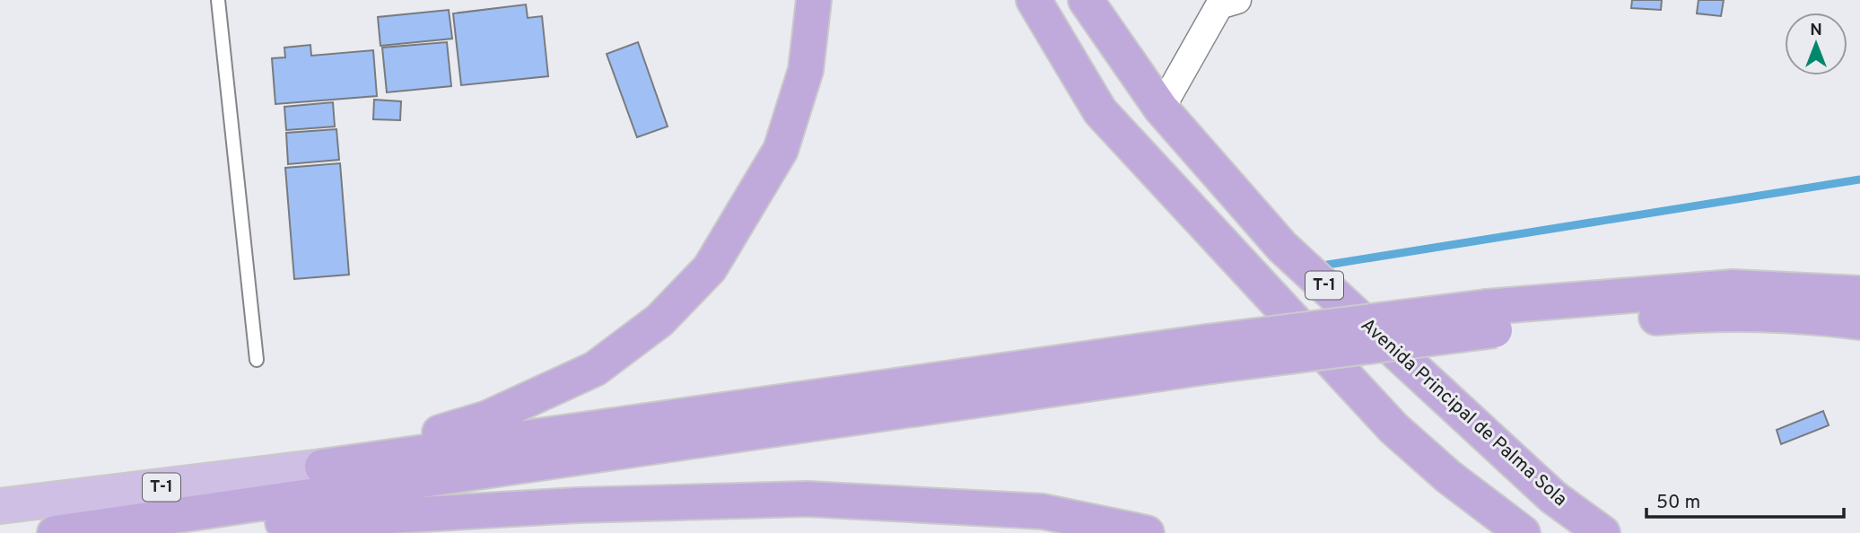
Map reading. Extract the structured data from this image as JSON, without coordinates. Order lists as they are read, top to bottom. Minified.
{"streets":{"highway":["T-1","Avenida Principal de Palma Sola"]},"scale_bar":"50 m","north":"top"}
